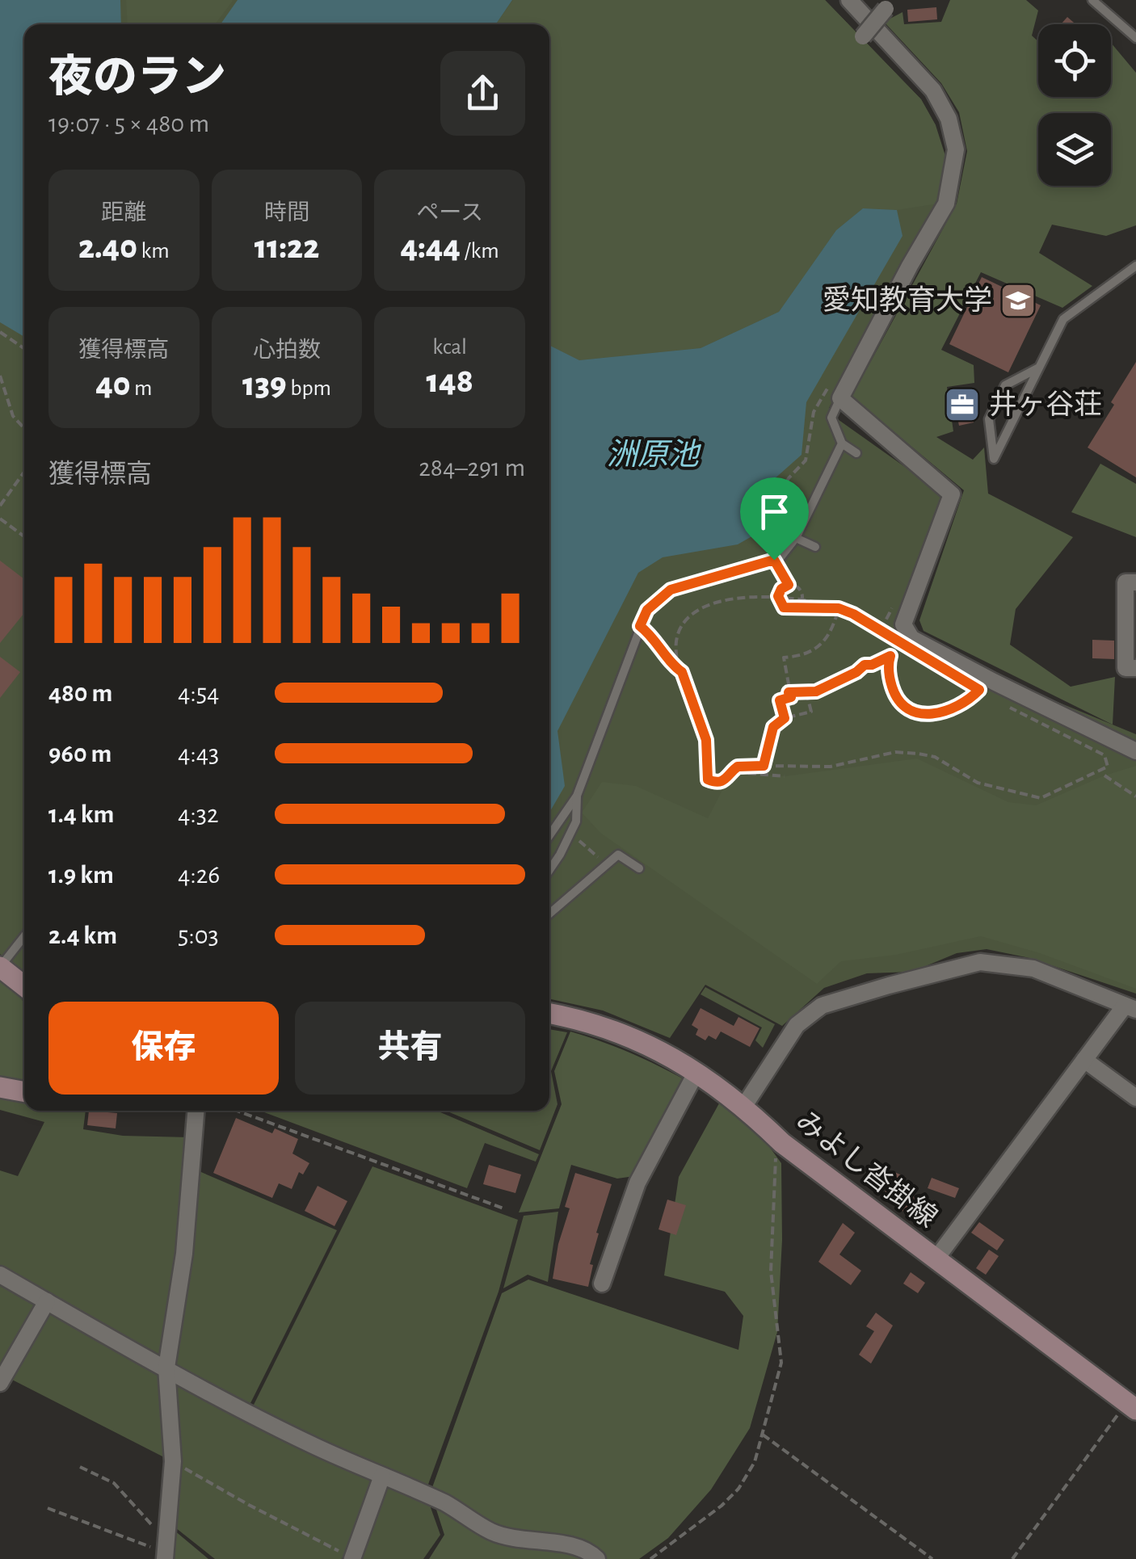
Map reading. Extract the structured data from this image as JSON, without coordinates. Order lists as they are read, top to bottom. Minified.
{"streets":{"main road":["みよし沓掛線"]},"water":["洲原池"],"places":{"school or university":["愛知教育大学"],"office":["井ヶ谷荘"]},"page":{"heading":["夜のラン","19:07 · 5 × 480 m"],"stats":[["距離","2.40 km"],["時間","11:22"],["ペース","4:44 /km"],["獲得標高","40 m"],["心拍数","139 bpm"],["kcal","148"]],"chart":["獲得標高","284–291 m"],"list":[{"name":"480 m","note":"4:54"},{"name":"960 m","note":"4:43"},{"name":"1.4 km","note":"4:32"},{"name":"1.9 km","note":"4:26"},{"name":"2.4 km","note":"5:03"}],"buttons":["保存","共有"]}}
